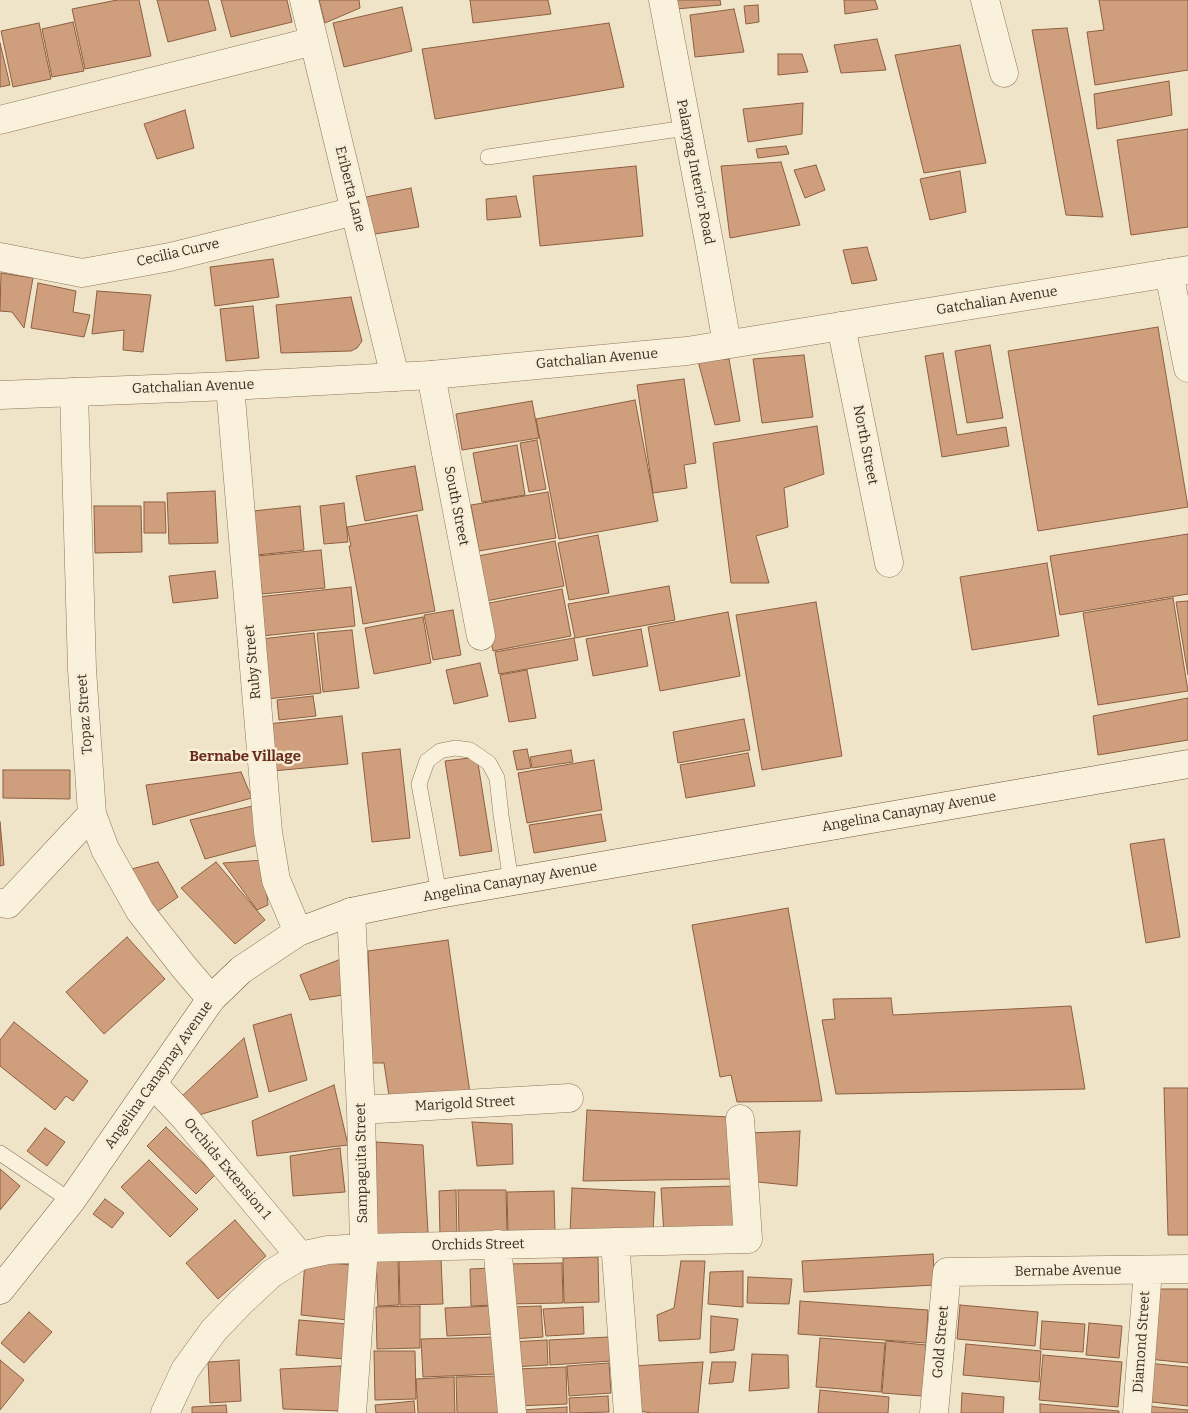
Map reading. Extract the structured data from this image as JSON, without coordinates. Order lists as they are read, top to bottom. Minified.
{"streets":{"street":["Palanyag Interior Road","Eriberta Lane","Cecilia Curve","Gatchalian Avenue","North Street","South Street","Ruby Street","Topaz Street","Angelina Canaynay Avenue","Marigold Street","Sampaguita Street","Orchids Extension 1","Orchids Street","Bernabe Avenue","Gold Street","Diamond Street"]},"crossings":[["Palanyag Interior Road","Gatchalian Avenue"],["Eriberta Lane","Cecilia Curve"],["Eriberta Lane","Gatchalian Avenue"],["Gatchalian Avenue","North Street"],["Gatchalian Avenue","South Street"],["Gatchalian Avenue","Ruby Street"],["Gatchalian Avenue","Topaz Street"],["Ruby Street","Angelina Canaynay Avenue"],["Topaz Street","Angelina Canaynay Avenue"],["Angelina Canaynay Avenue","Sampaguita Street"],["Angelina Canaynay Avenue","Orchids Extension 1"],["Marigold Street","Sampaguita Street"],["Sampaguita Street","Orchids Street"],["Orchids Extension 1","Orchids Street"],["Bernabe Avenue","Gold Street"],["Bernabe Avenue","Diamond Street"]],"districts":["Bernabe Village"]}
